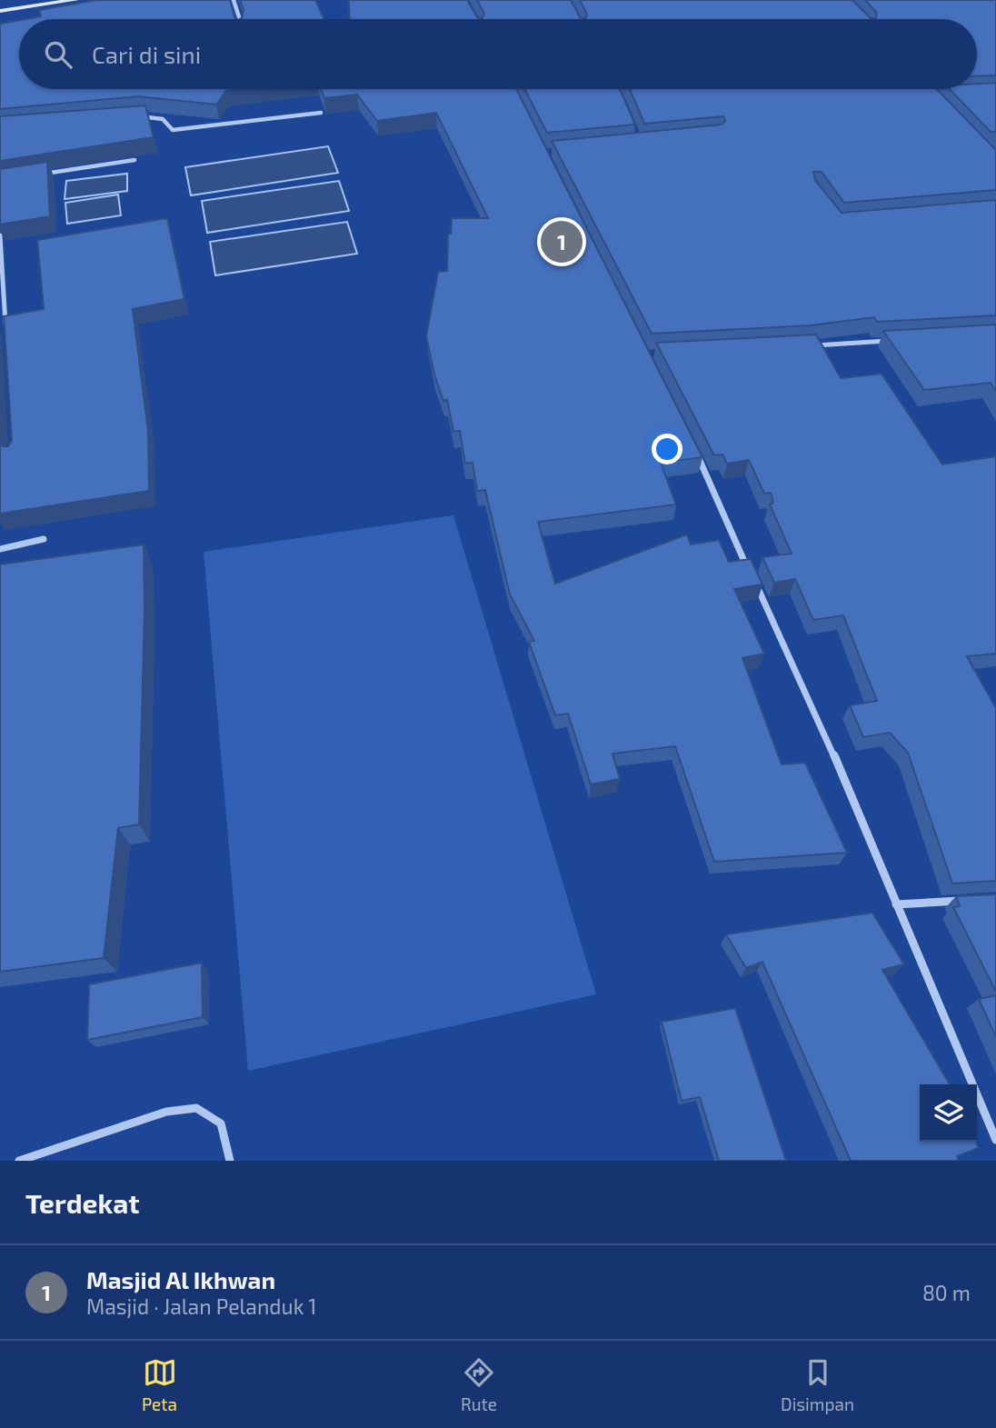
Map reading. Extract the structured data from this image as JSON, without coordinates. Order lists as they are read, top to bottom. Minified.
{"page":{"search":"Cari di sini","pins":"1","heading":"Terdekat","list":[{"mark":"1","name":"Masjid Al Ikhwan","note":"Masjid · Jalan Pelanduk 1","value":"80 m"}],"nav":["Peta","Rute","Disimpan"]}}
